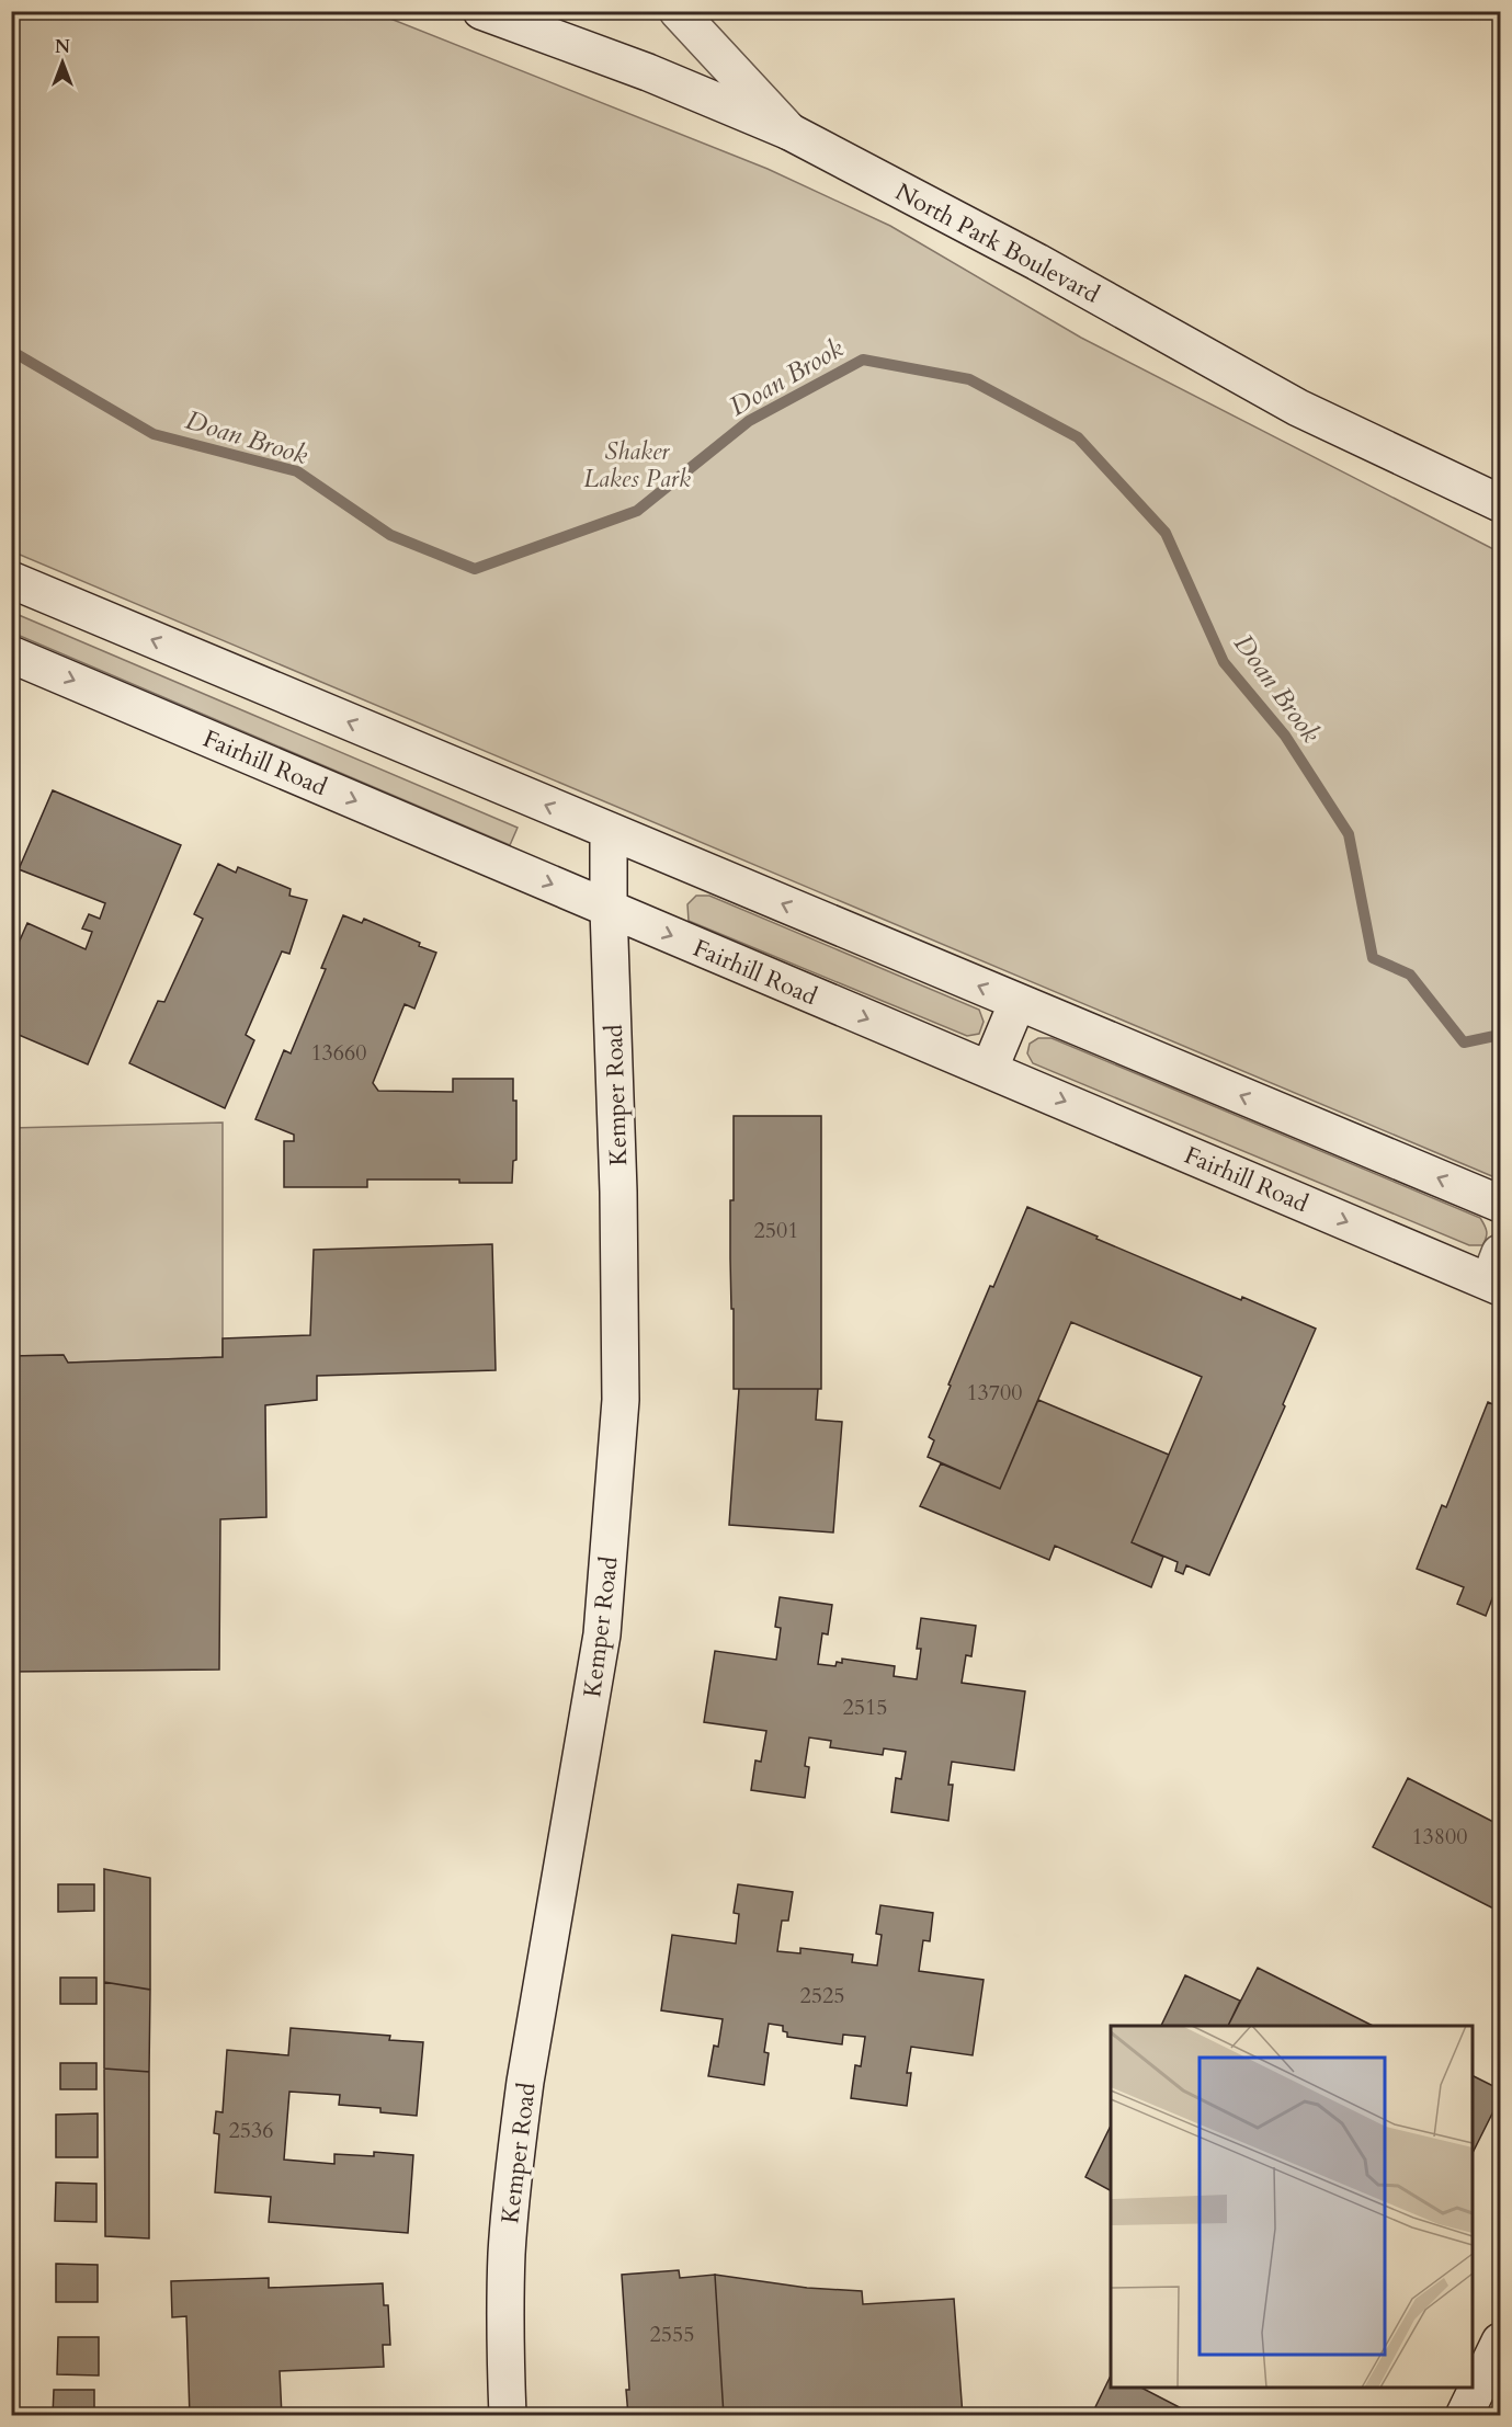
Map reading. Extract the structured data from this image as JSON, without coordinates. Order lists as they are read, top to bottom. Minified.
{"streets":{"main road":["North Park Boulevard","Fairhill Road","Kemper Road"]},"crossings":[["Fairhill Road","Kemper Road"]],"water":["Doan Brook"],"parks":["Shaker Lakes Park"],"house_numbers":["13660","2501","13700","2515","13800","2525","2536","2555"],"north":"top"}
